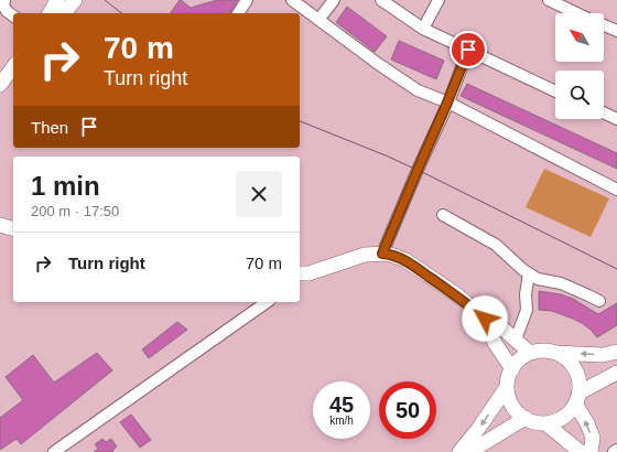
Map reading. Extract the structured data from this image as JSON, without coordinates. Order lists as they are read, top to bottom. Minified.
{"north":"top left","page":{"turn":["70 m","Turn right"],"then":"Then","heading":["1 min","200 m · 17:50"],"list":[{"name":"Turn right","value":"70 m"}],"speed":"45 km/h","limit":"50"}}
